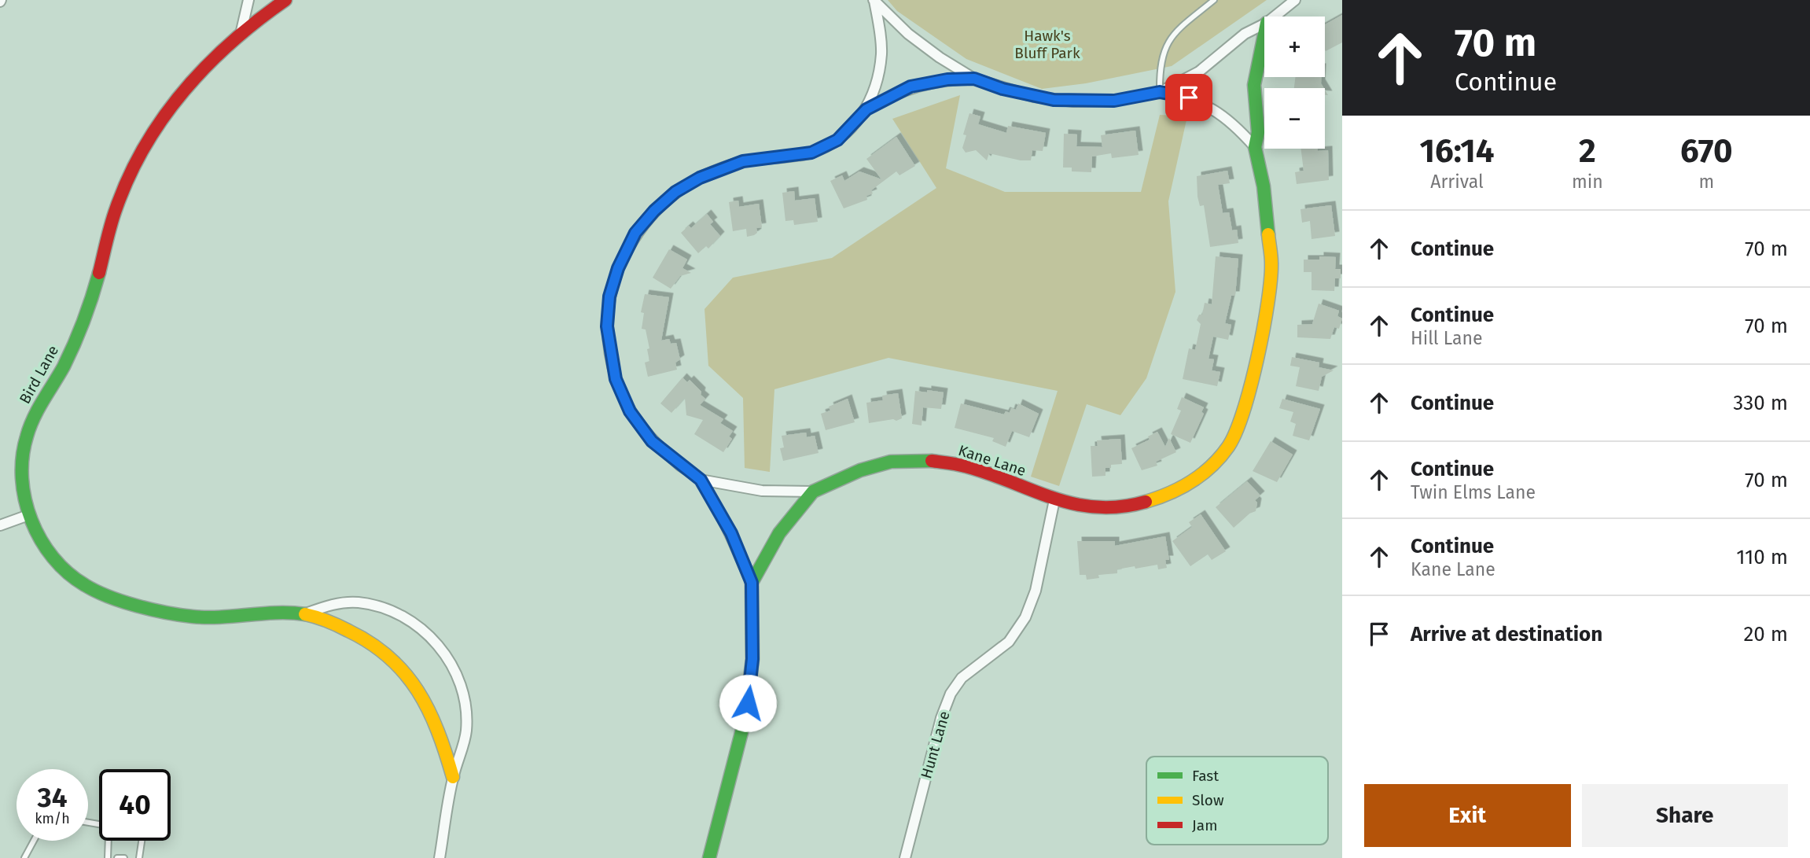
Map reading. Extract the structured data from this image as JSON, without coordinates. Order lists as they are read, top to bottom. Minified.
{"streets":{"street":["Bird Lane","Kane Lane","Hunt Lane"]},"crossings":[["Kane Lane","Hunt Lane"]],"parks":["Hawk's Bluff Park"],"legend":["Fast","Slow","Jam"],"page":{"turn":["70 m","Continue"],"map_buttons":["+","−"],"eta":["16:14","Arrival","2","min","670","m"],"list":[{"name":"Continue","value":"70 m"},{"name":"Continue","note":"Hill Lane","value":"70 m"},{"name":"Continue","value":"330 m"},{"name":"Continue","note":"Twin Elms Lane","value":"70 m"},{"name":"Continue","note":"Kane Lane","value":"110 m"},{"name":"Arrive at destination","value":"20 m"}],"speed":"34 km/h","limit":"40","buttons":["Exit","Share"]}}
